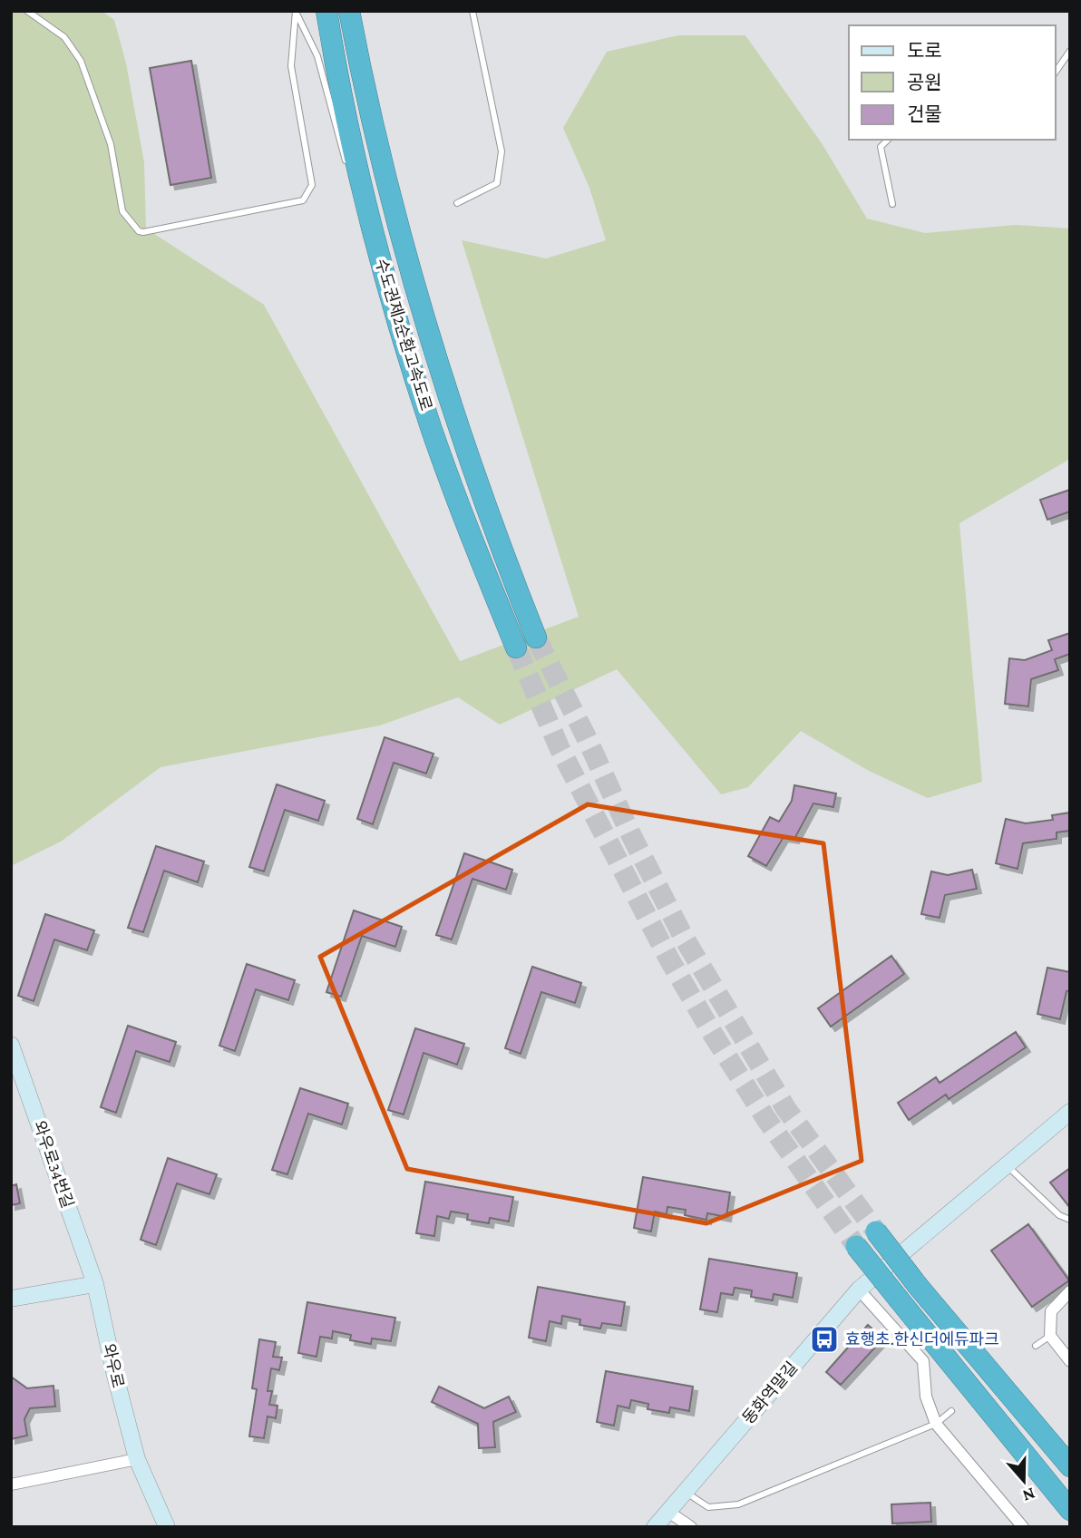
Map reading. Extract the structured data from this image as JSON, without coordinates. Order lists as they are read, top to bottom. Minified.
{"streets":{"highway":["수도권제2순환고속도로"],"street":["와우로34번길","와우로","동화역말길"]},"crossings":[["와우로34번길","와우로"]],"places":{"bus stop":["효행초.한신더에듀파크"]},"legend":["도로","공원","건물"],"north":"bottom"}
